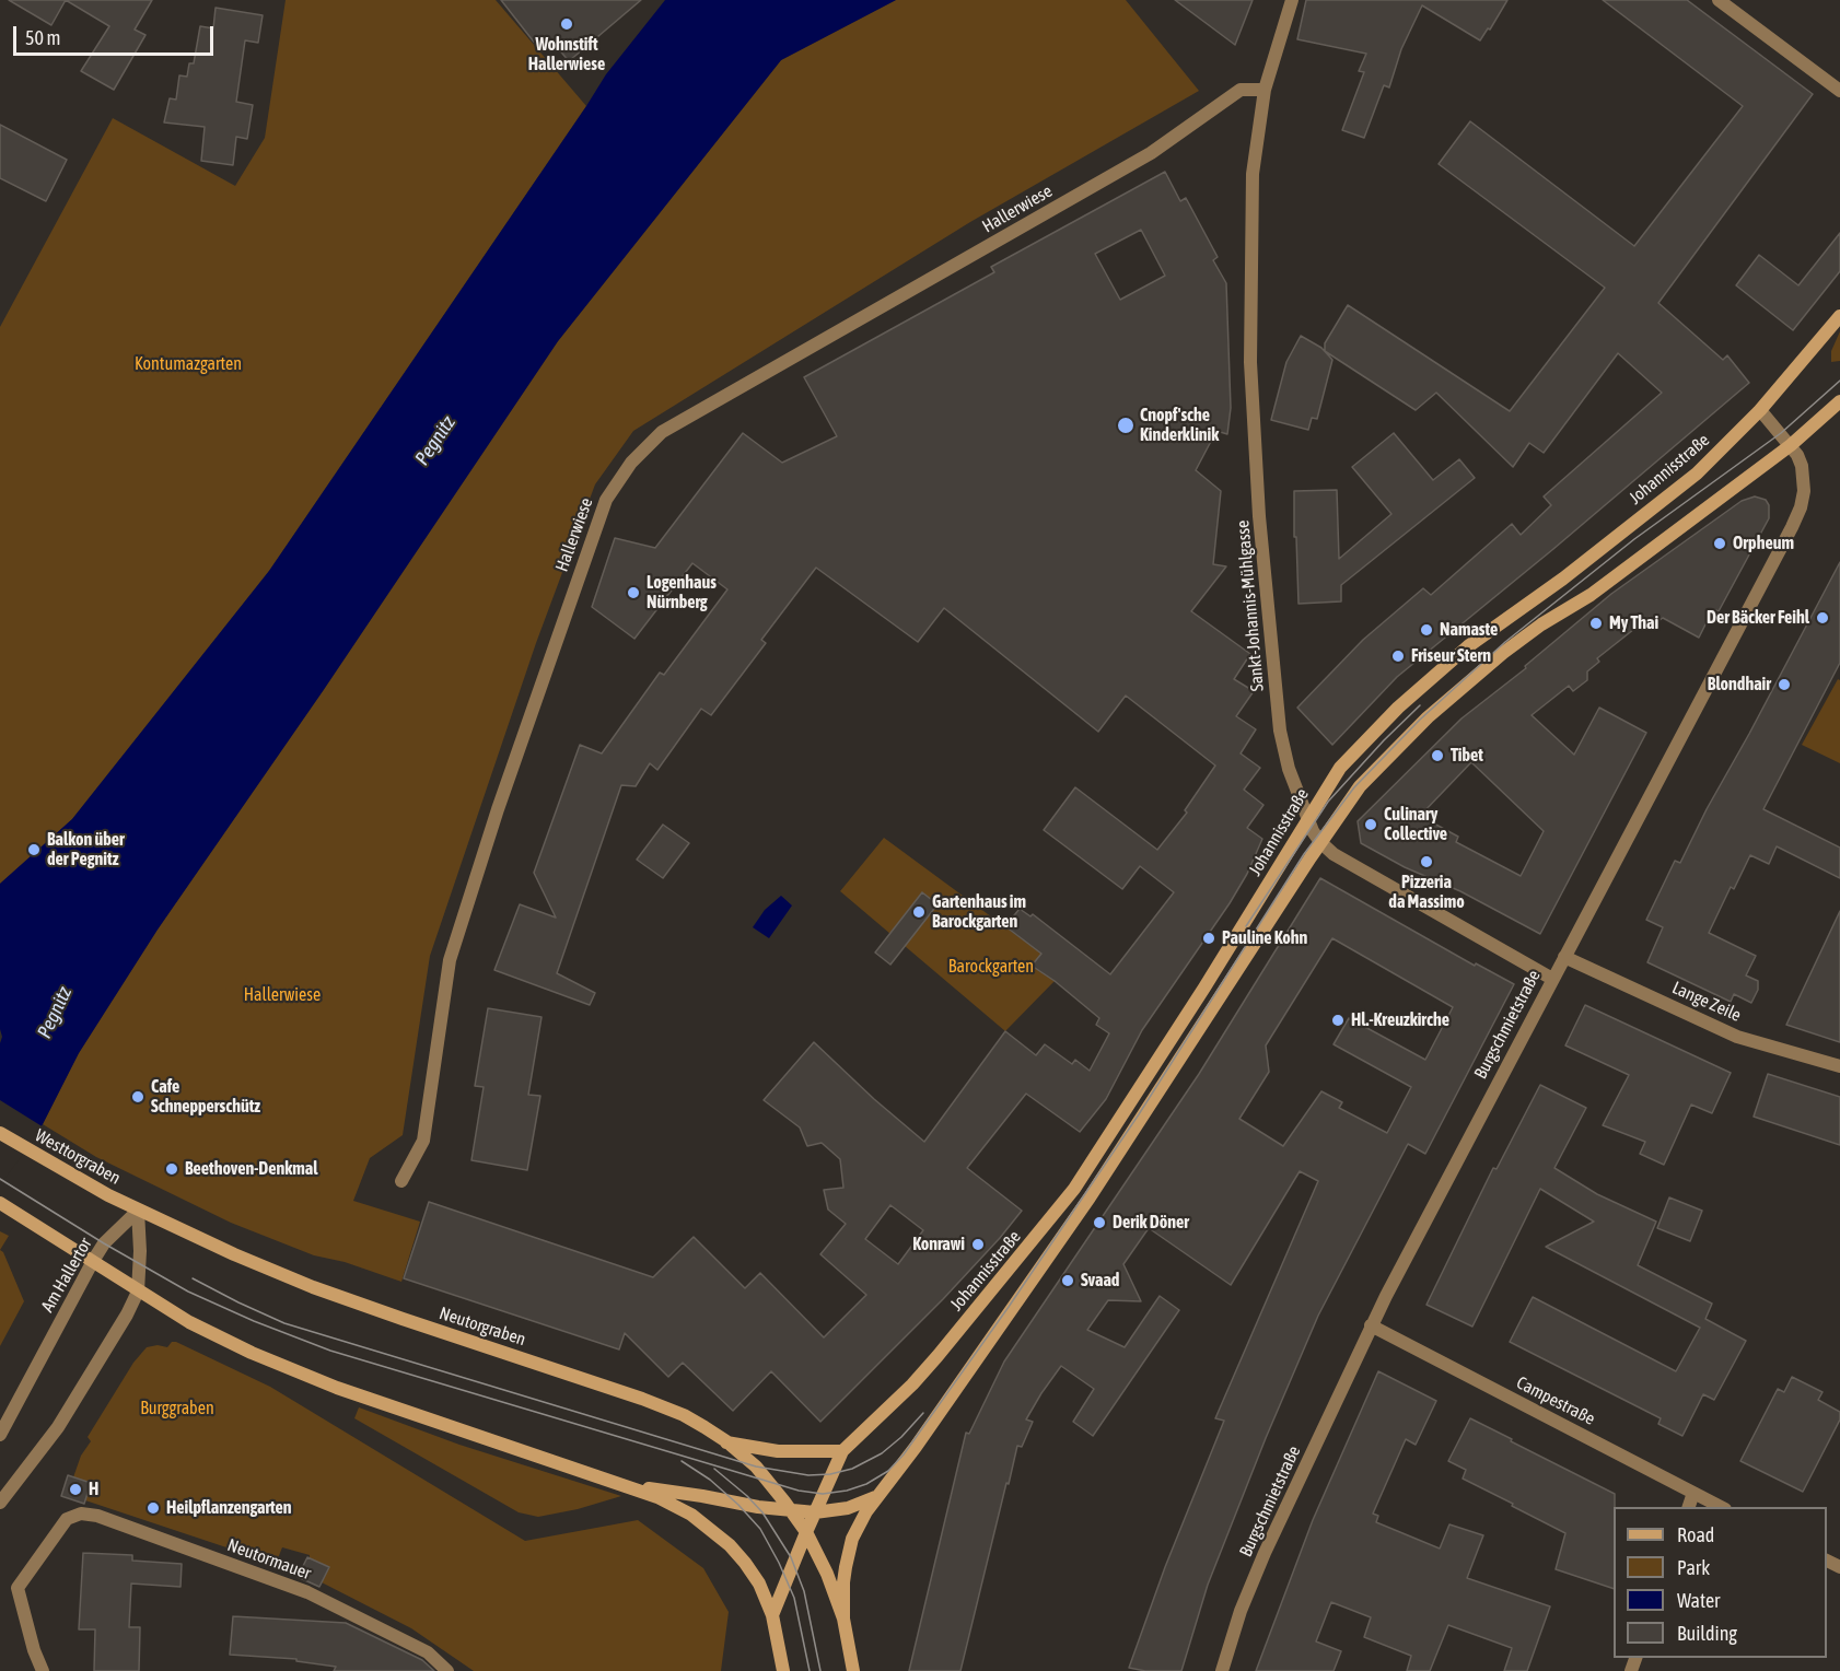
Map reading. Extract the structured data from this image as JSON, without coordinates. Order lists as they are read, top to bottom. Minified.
{"streets":{"main road":["Johannisstraße","Westtorgraben","Neutorgraben"],"street":["Hallerwiese","Sankt-Johannis-Mühlgasse","Lange Zeile","Burgschmietstraße","Am Hallertor","Campestraße","Neutormauer"]},"crossings":[["Hallerwiese","Sankt-Johannis-Mühlgasse"],["Johannisstraße","Sankt-Johannis-Mühlgasse"],["Johannisstraße","Burgschmietstraße"],["Johannisstraße","Neutorgraben"],["Sankt-Johannis-Mühlgasse","Burgschmietstraße"],["Lange Zeile","Burgschmietstraße"],["Burgschmietstraße","Campestraße"],["Westtorgraben","Am Hallertor"],["Westtorgraben","Neutorgraben"],["Am Hallertor","Neutorgraben"]],"water":["Pegnitz"],"parks":["Kontumazgarten","Barockgarten","Hallerwiese","Burggraben"],"places":["Wohnstift Hallerwiese","Cnopf'sche Kinderklinik","Orpheum","Logenhaus Nürnberg","Der Bäcker Feihl","My Thai","Namaste","Friseur Stern","Blondhair","Tibet","Culinary Collective","Balkon über der Pegnitz","Pizzeria da Massimo","Gartenhaus im Barockgarten","Pauline Kohn","Hl.-Kreuzkirche","Cafe Schnepperschütz","Beethoven-Denkmal","Derik Döner","Konrawi","Svaad","H","Heilpflanzengarten"],"legend":["Road","Park","Water","Building"],"scale_bar":"50 m"}
